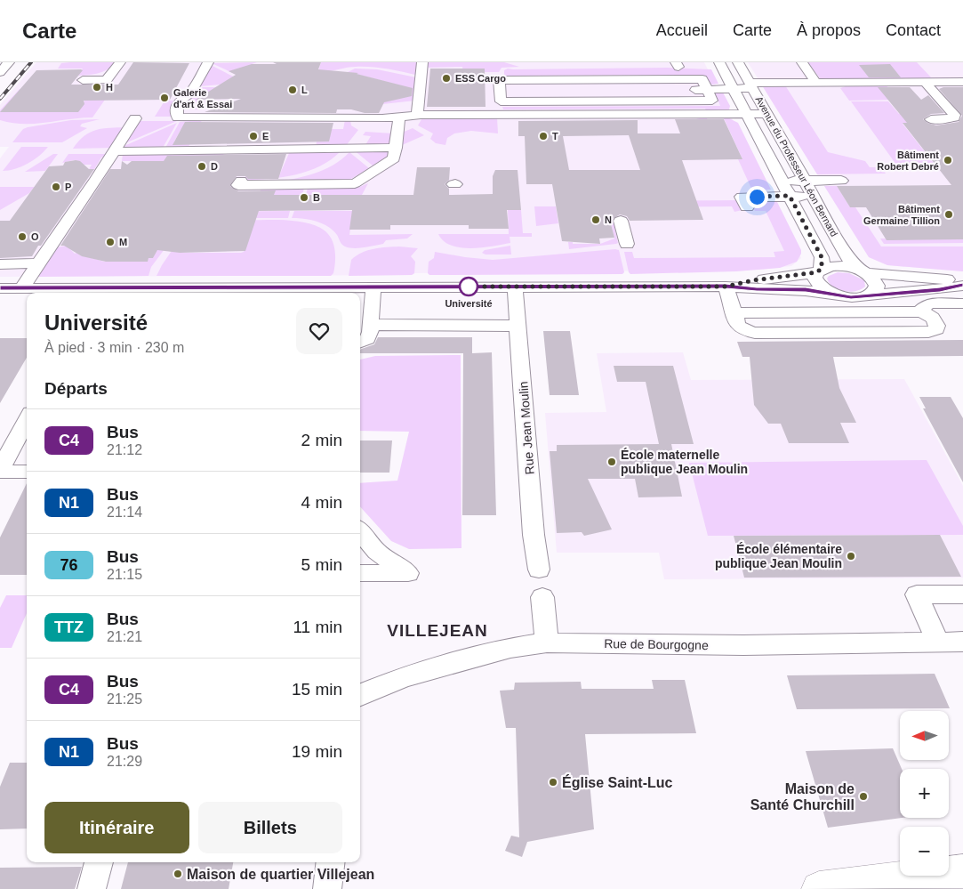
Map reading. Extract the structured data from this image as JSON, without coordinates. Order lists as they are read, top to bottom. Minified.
{"streets":{"street":["Avenue du Professeur Léon Bernard","Rue Jean Moulin","Rue de Bourgogne"]},"districts":["VILLEJEAN"],"places":["ESS Cargo","H","L","Galerie d'art & Essai","E","T","Bâtiment Robert Debré","D","P","B","Bâtiment Germaine Tillion","N","O","M","Université","École maternelle publique Jean Moulin","École élémentaire publique Jean Moulin","Église Saint-Luc","Maison de Santé Churchill","Maison de quartier Villejean"],"lines":["bus line C4"],"north":"left","page":{"header":"Carte","nav":["Accueil","Carte","À propos","Contact"],"heading":[["Université","À pied · 3 min · 230 m"],"Départs"],"list":[{"mark":"C4","name":"Bus","note":"21:12","value":"2 min"},{"mark":"N1","name":"Bus","note":"21:14","value":"4 min"},{"mark":"76","name":"Bus","note":"21:15","value":"5 min"},{"mark":"TTZ","name":"Bus","note":"21:21","value":"11 min"},{"mark":"C4","name":"Bus","note":"21:25","value":"15 min"},{"mark":"N1","name":"Bus","note":"21:29","value":"19 min"}],"map_buttons":["+","−"],"buttons":["Itinéraire","Billets"]}}
